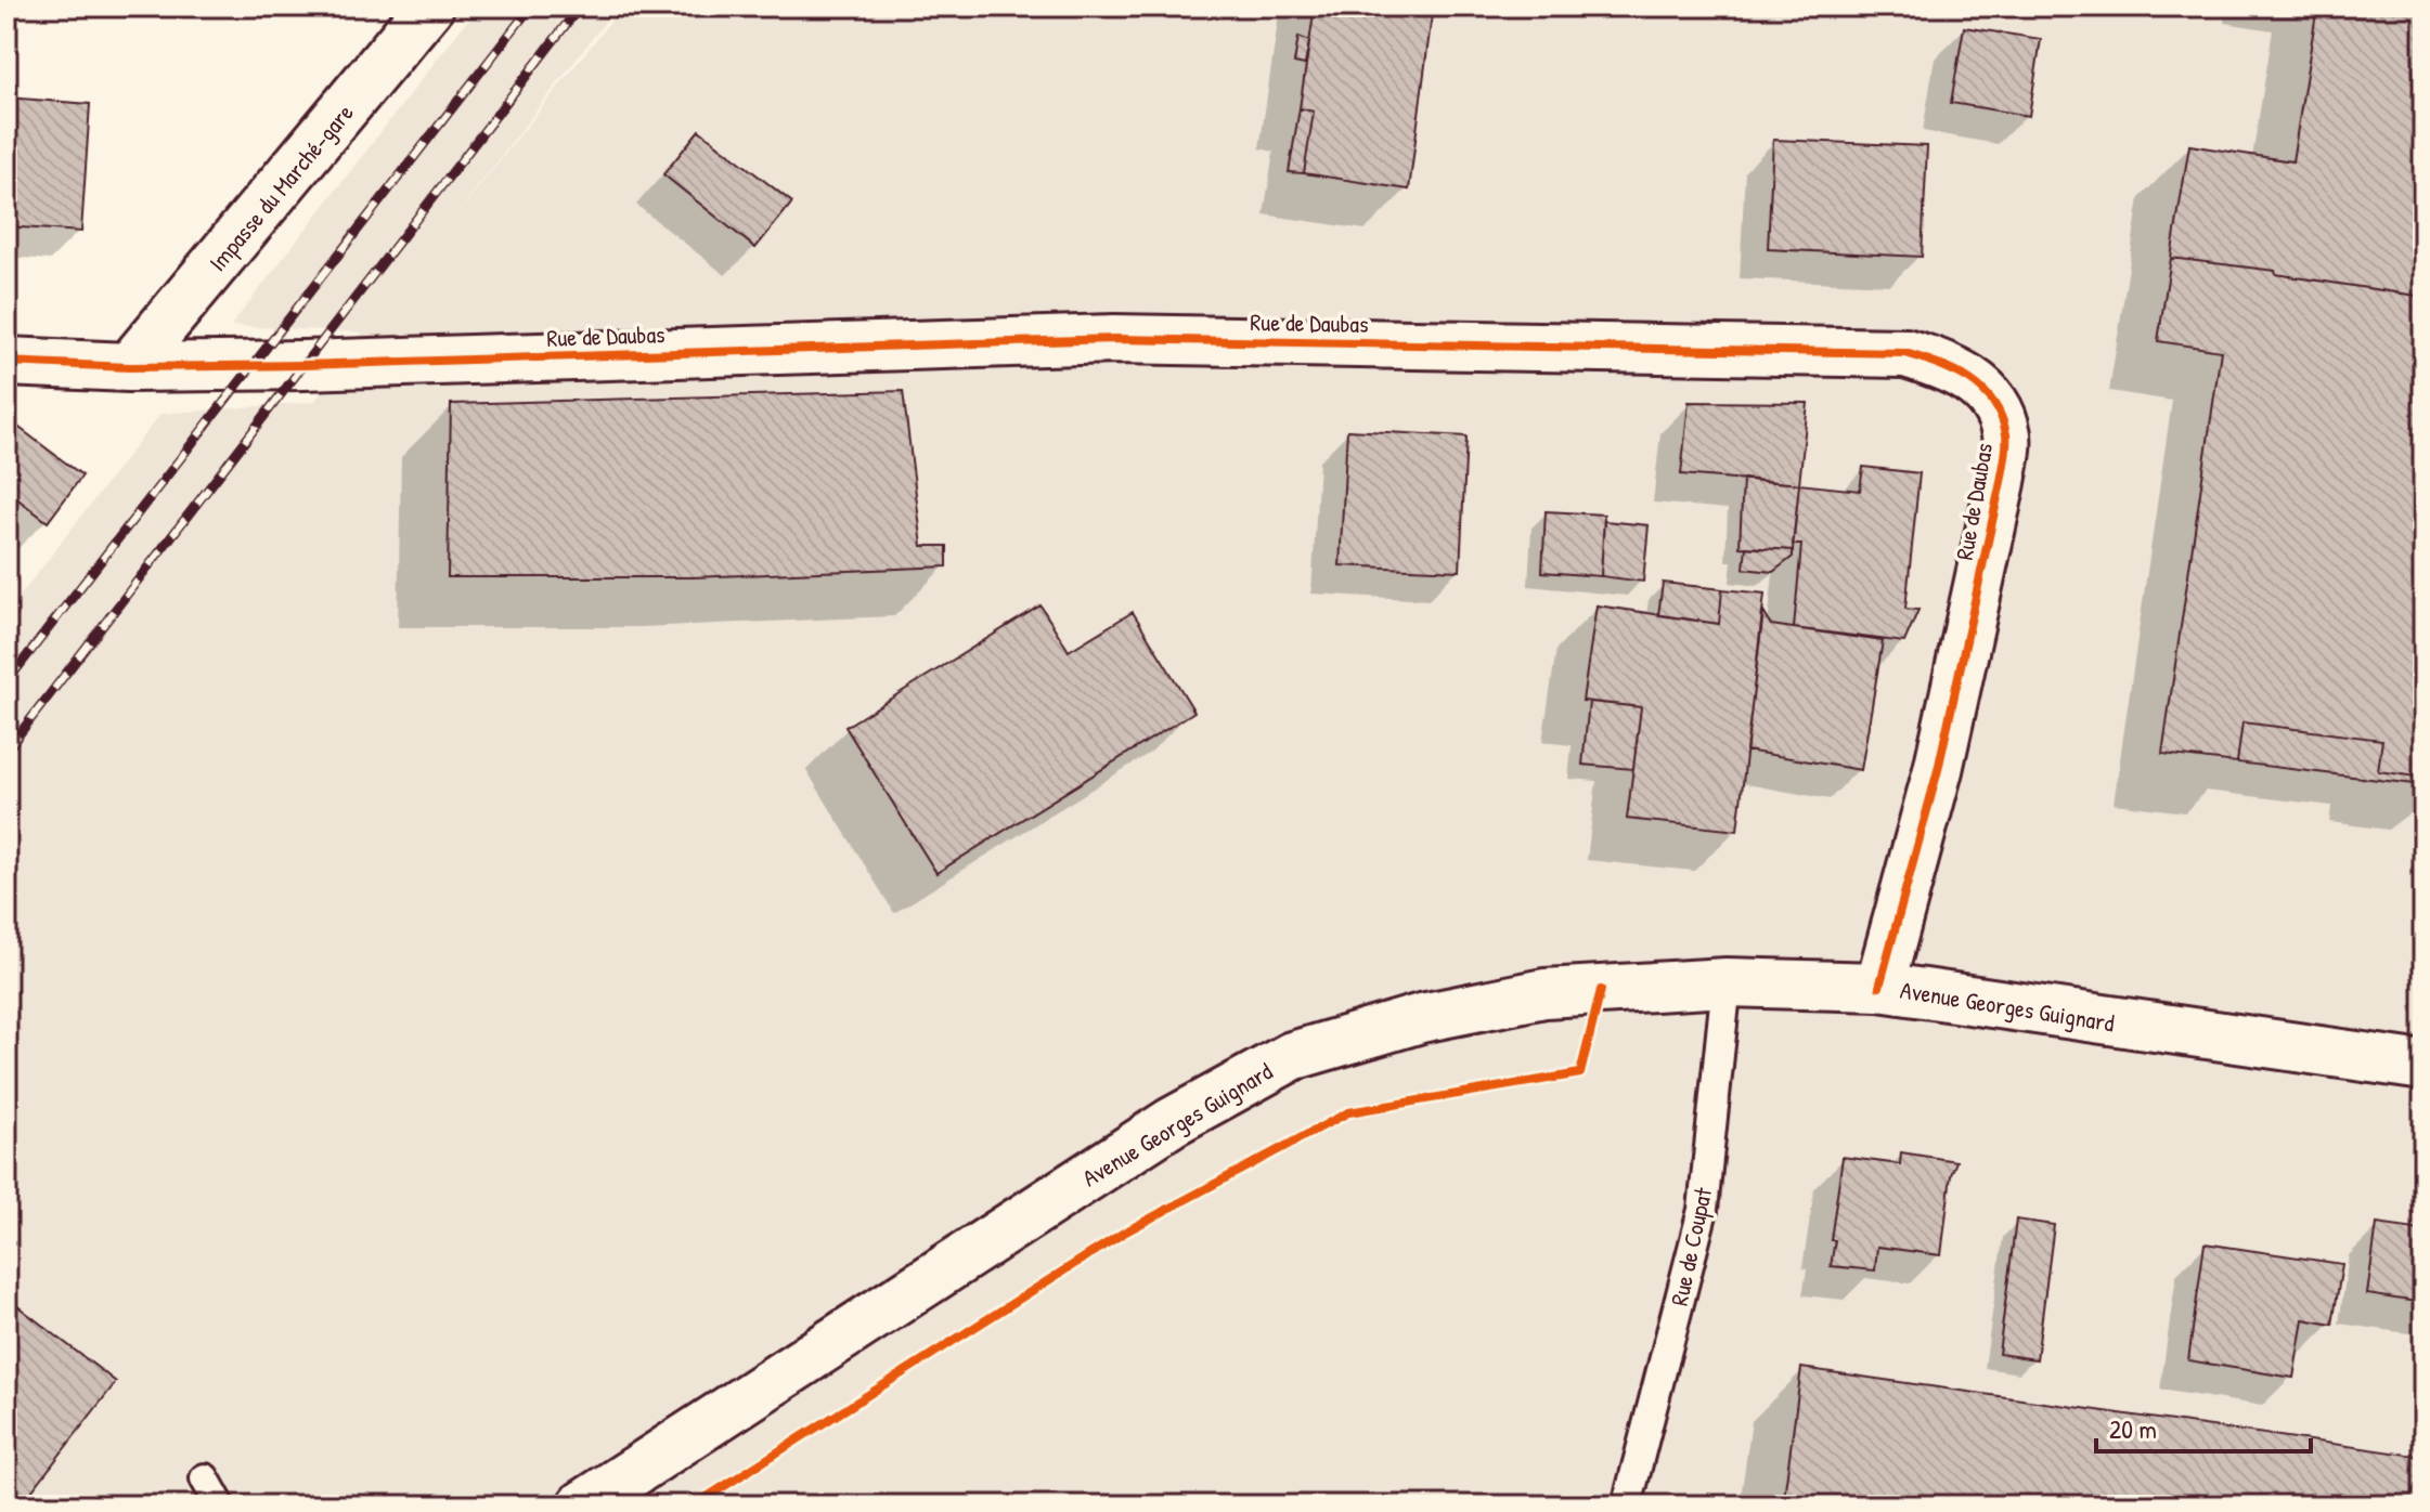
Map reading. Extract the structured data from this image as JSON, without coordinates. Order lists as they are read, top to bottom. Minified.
{"streets":{"street":["Impasse du Marché-gare","Rue de Daubas","Avenue Georges Guignard"],"lane":["Rue de Coupat"]},"crossings":[["Impasse du Marché-gare","Rue de Daubas"],["Rue de Daubas","Avenue Georges Guignard"],["Avenue Georges Guignard","Rue de Coupat"]],"scale_bar":"20 m"}
